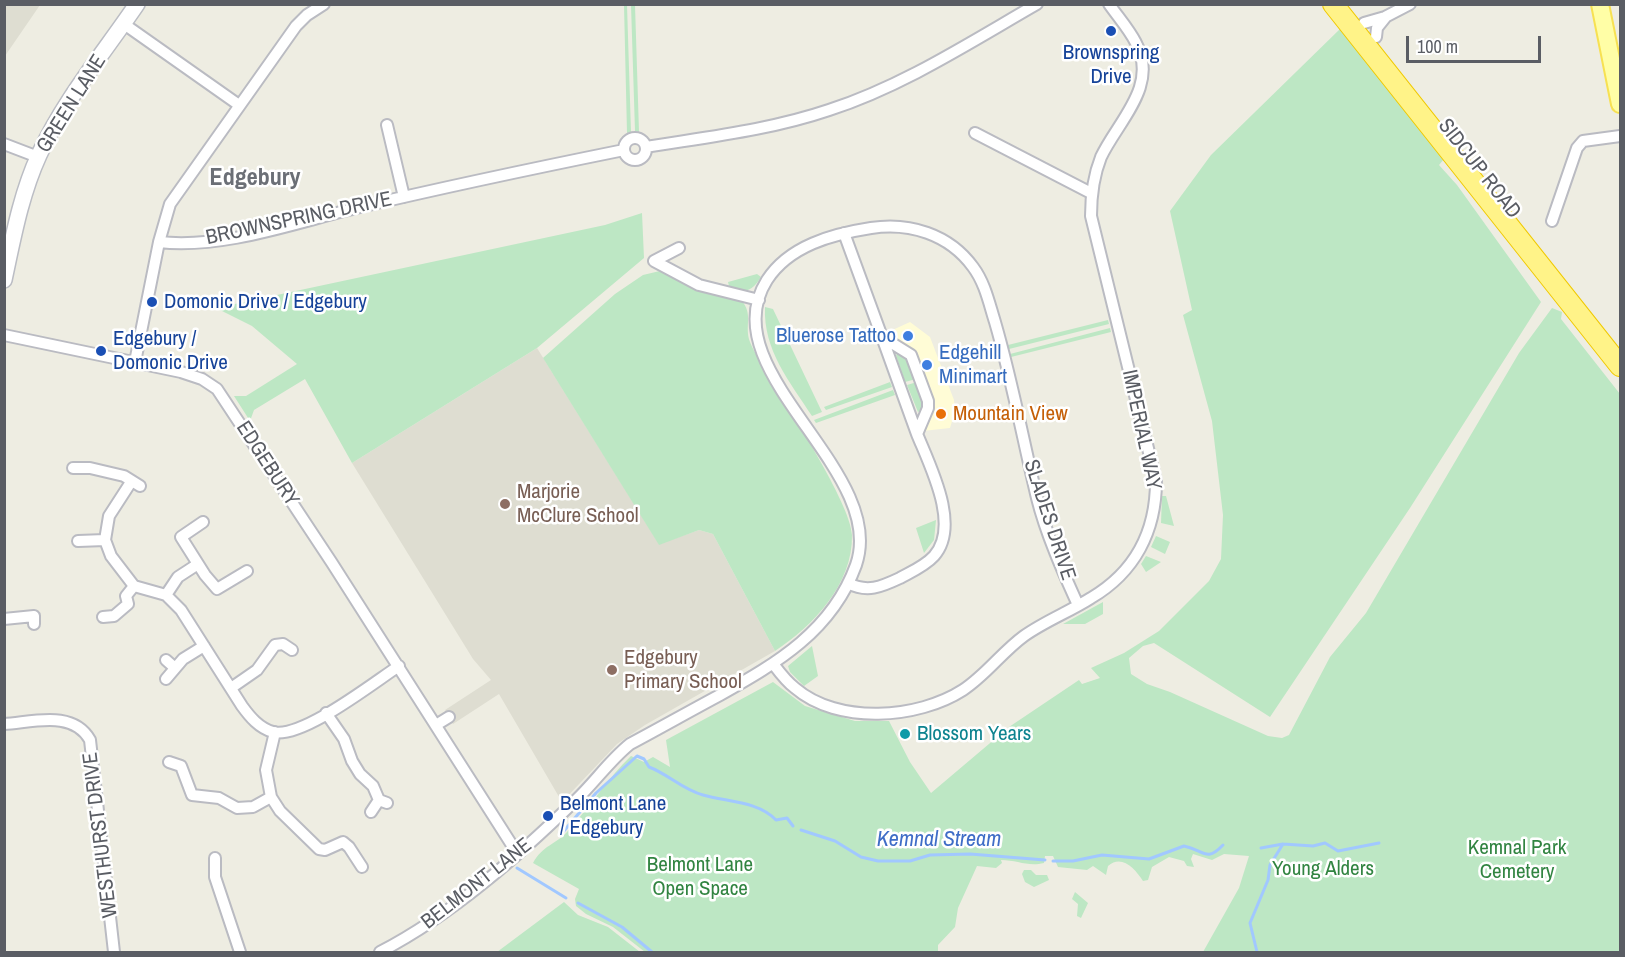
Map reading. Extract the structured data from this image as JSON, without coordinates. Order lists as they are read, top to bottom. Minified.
{"streets":{"highway":["SIDCUP ROAD"],"main road":["GREEN LANE"],"street":["BROWNSPRING DRIVE","IMPERIAL WAY","EDGEBURY","SLADES DRIVE","WESTHURST DRIVE","BELMONT LANE"]},"crossings":[["IMPERIAL WAY","SLADES DRIVE"],["IMPERIAL WAY","BELMONT LANE"],["EDGEBURY","BELMONT LANE"],["SLADES DRIVE","BELMONT LANE"]],"districts":["Edgebury"],"water":["Kemnal Stream"],"parks":["Kemnal Park Cemetery","Belmont Lane Open Space","Young Alders"],"places":["Brownspring Drive","Domonic Drive / Edgebury","Bluerose Tattoo","Edgebury / Domonic Drive","Edgehill Minimart","Mountain View","Marjorie McClure School","Edgebury Primary School","Blossom Years","Belmont Lane / Edgebury"],"scale_bar":"100 m"}
